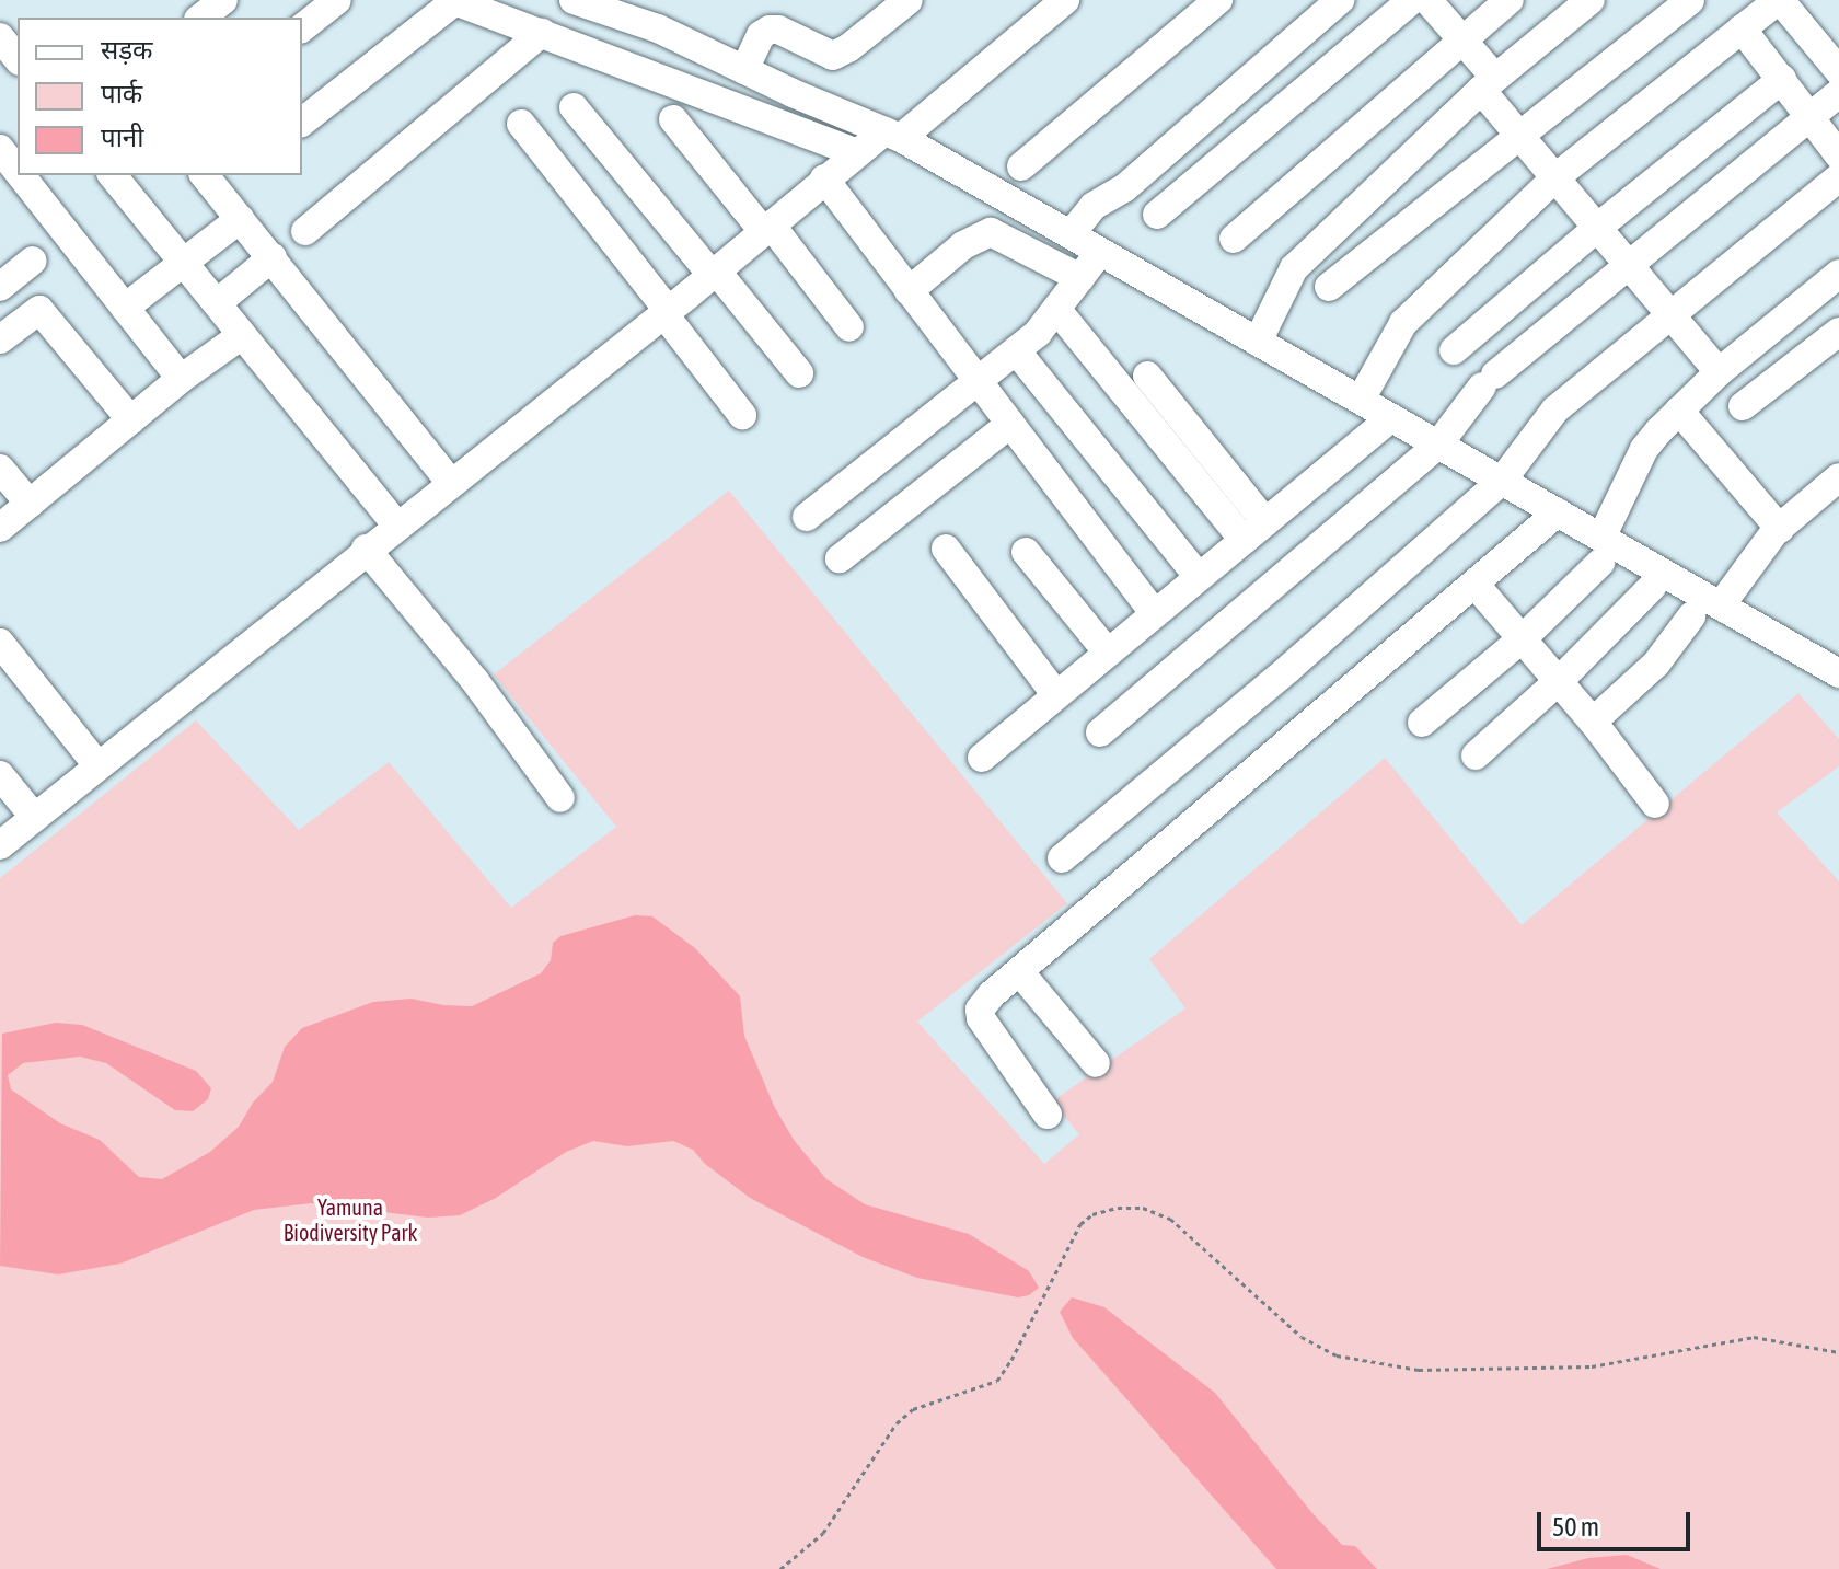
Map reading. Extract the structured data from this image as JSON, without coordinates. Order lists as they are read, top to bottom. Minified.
{"parks":["Yamuna Biodiversity Park"],"legend":["सड़क","पार्क","पानी"],"scale_bar":"50 m"}
